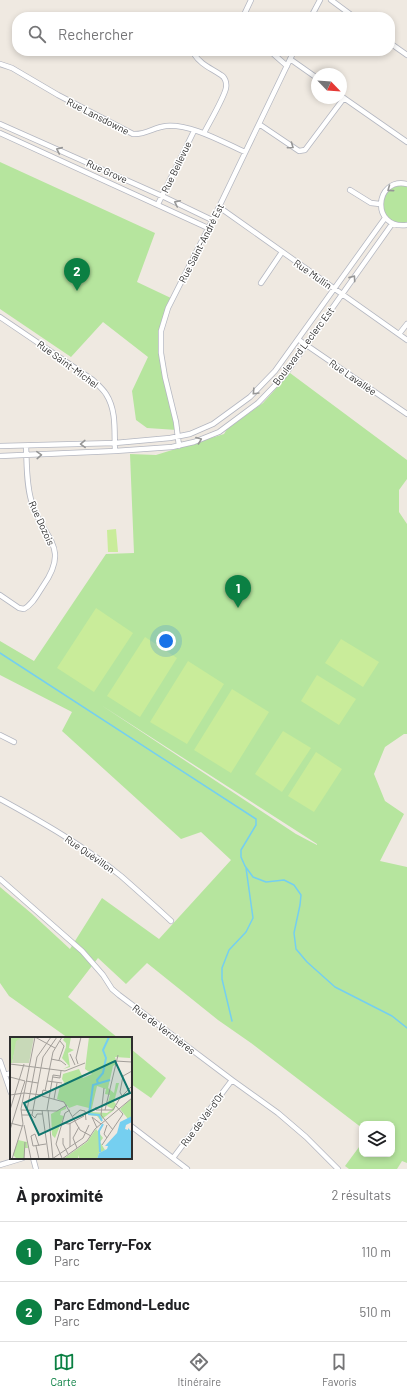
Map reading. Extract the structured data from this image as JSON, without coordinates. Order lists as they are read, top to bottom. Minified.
{"streets":{"street":["Rue Lansdowne","Rue Bellevue","Rue Grove","Rue Saint-André Est","Rue Mullin","Boulevard Leclerc Est","Rue Saint-Michel","Rue Lavallée","Rue Dozois","Rue Quévillon","Rue de Verchères","Rue de Val-d'Or"]},"crossings":[["Rue Lansdowne","Rue Bellevue"],["Rue Lansdowne","Rue Saint-André Est"],["Rue Bellevue","Rue Grove"],["Rue Grove","Rue Saint-André Est"],["Rue Saint-André Est","Rue Mullin"],["Rue Saint-André Est","Boulevard Leclerc Est"],["Rue Mullin","Boulevard Leclerc Est"],["Boulevard Leclerc Est","Rue Saint-Michel"],["Boulevard Leclerc Est","Rue Lavallée"],["Boulevard Leclerc Est","Rue Dozois"],["Rue de Verchères","Rue de Val-d'Or"]],"north":"bottom right","page":{"search":"Rechercher","pins":["2","1"],"heading":["À proximité","2 résultats"],"list":[{"mark":"1","name":"Parc Terry-Fox","note":"Parc","value":"110 m"},{"mark":"2","name":"Parc Edmond-Leduc","note":"Parc","value":"510 m"}],"nav":["Carte","Itinéraire","Favoris"]}}
